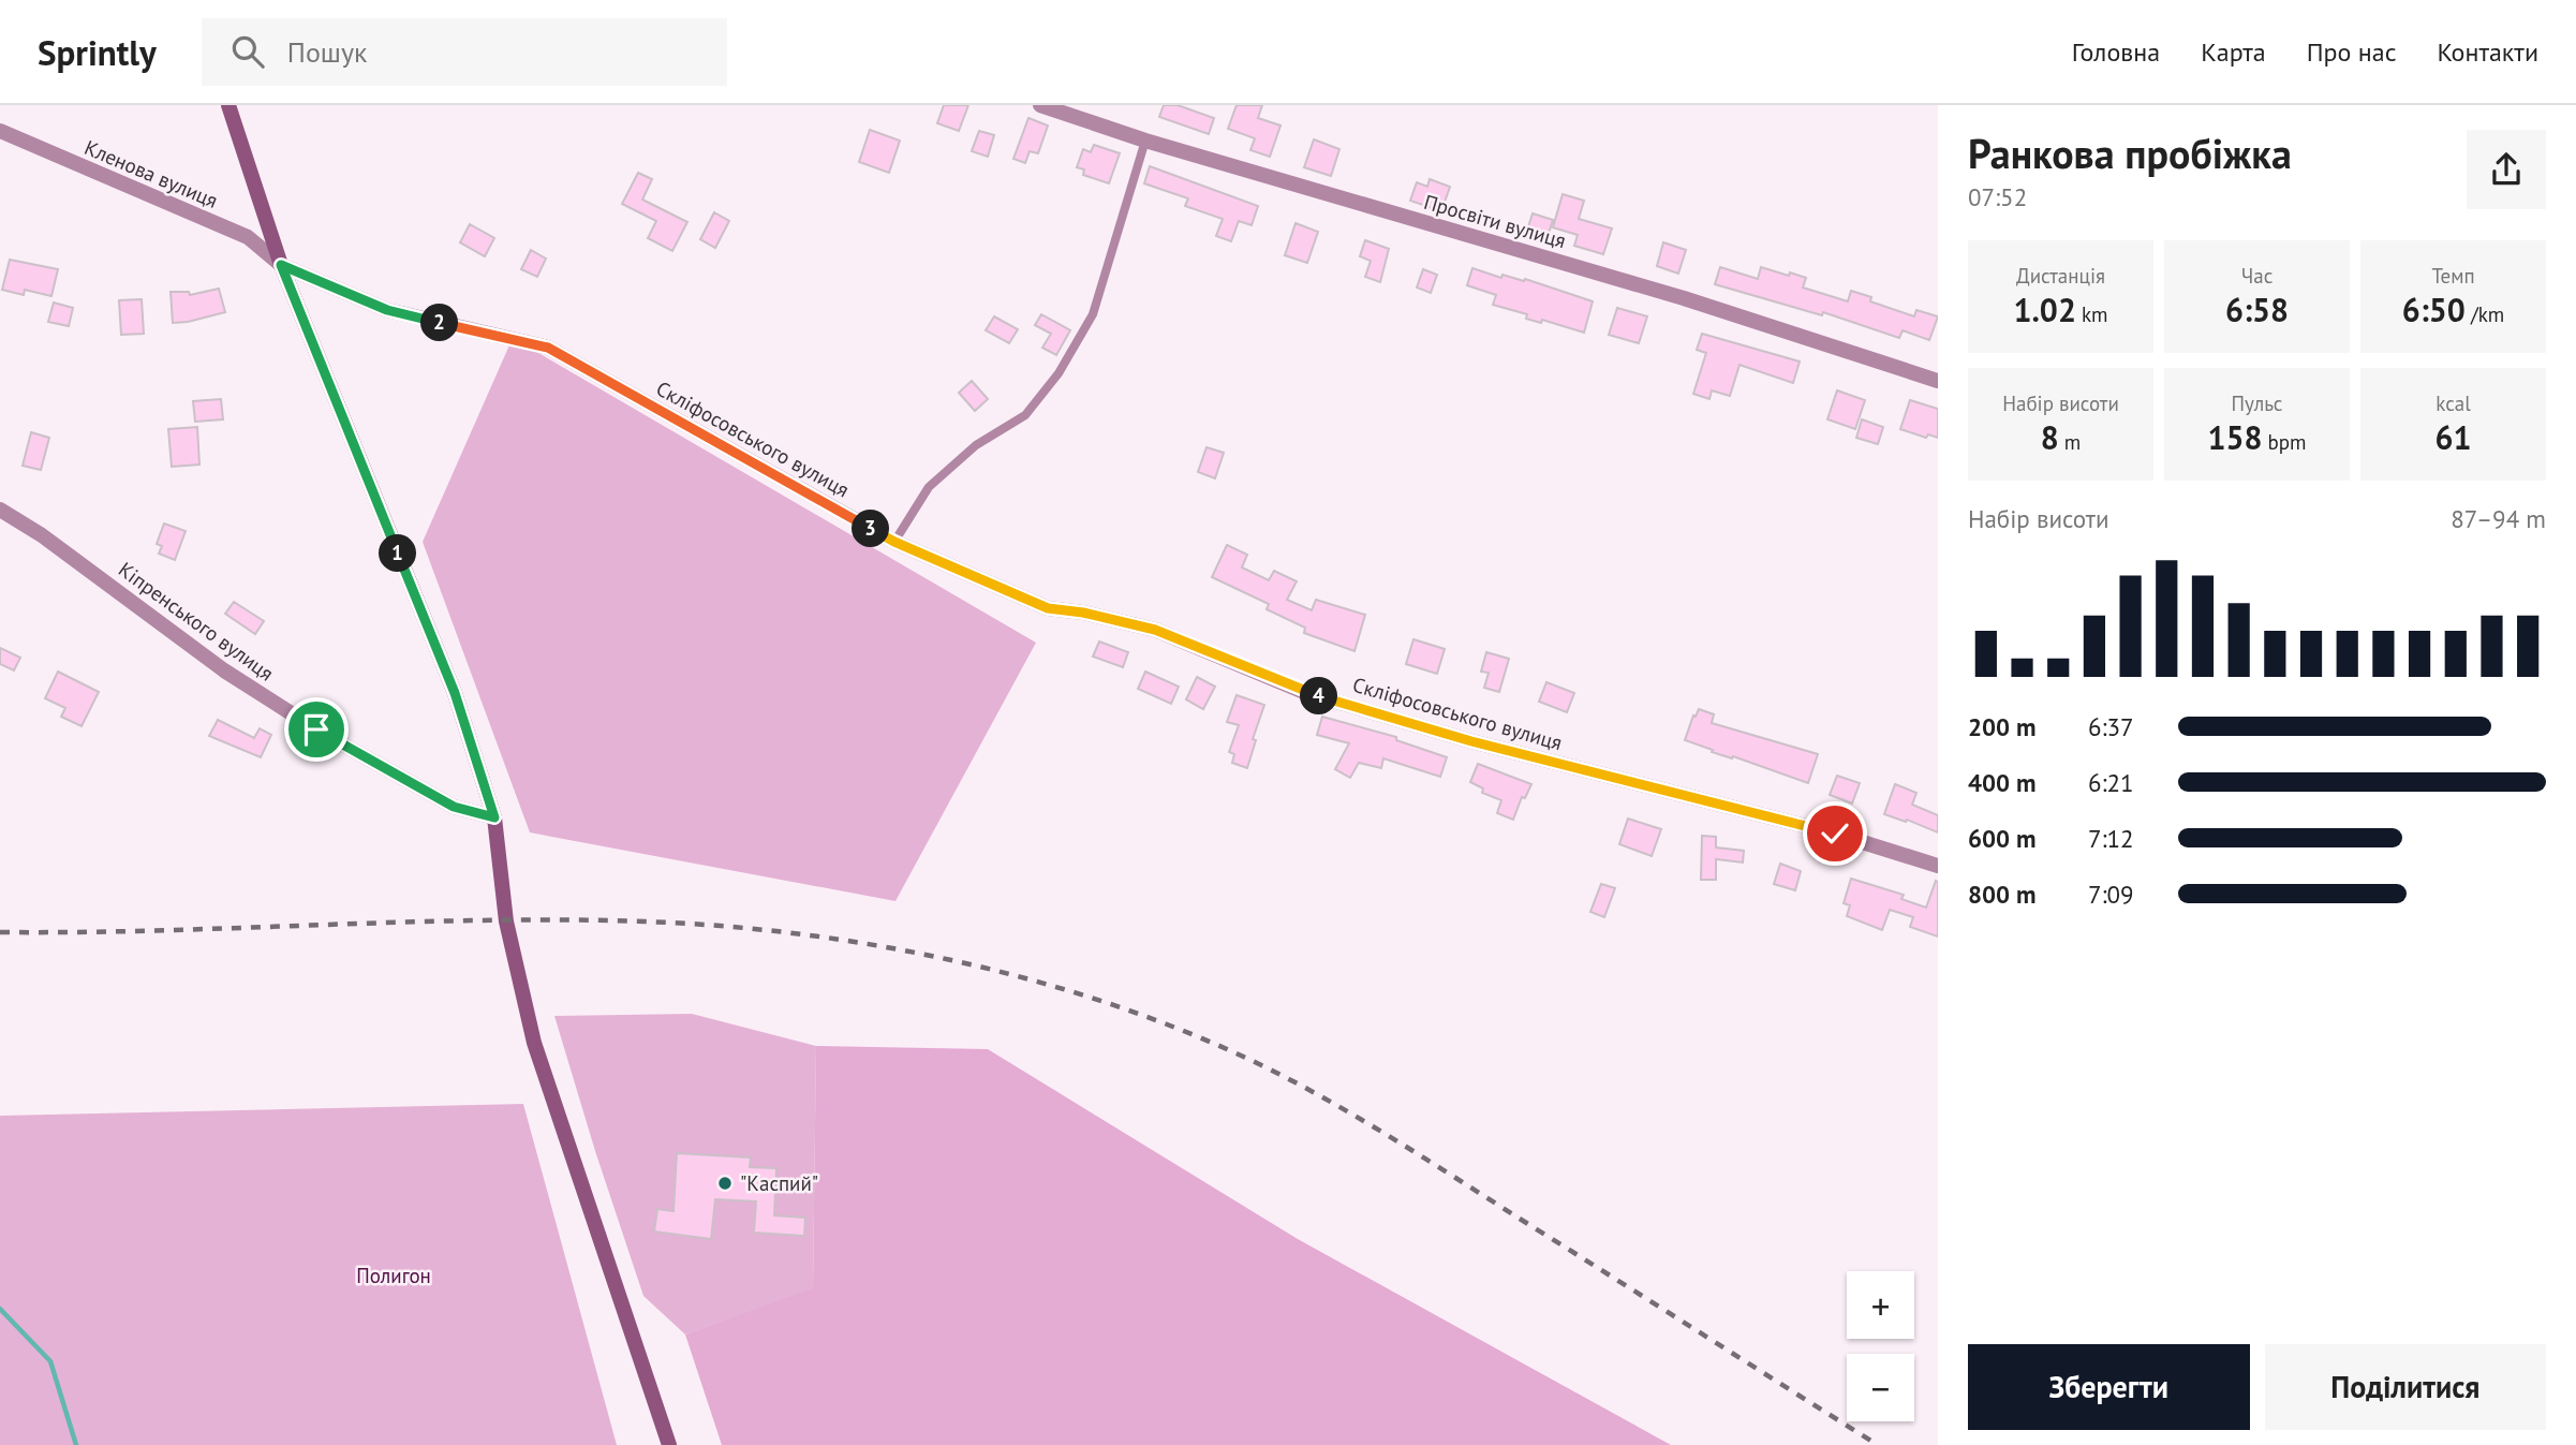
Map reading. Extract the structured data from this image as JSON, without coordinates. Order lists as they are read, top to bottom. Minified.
{"streets":{"street":["Кленова вулиця","Просвіти вулиця","Скліфосовського вулиця","Кіпренського вулиця"]},"crossings":[["Кленова вулиця","Скліфосовського вулиця"]],"parks":["Полигон"],"places":["\"Каспий\""],"page":{"header":"Sprintly","search":"Пошук","nav":["Головна","Карта","Про нас","Контакти"],"heading":["Ранкова пробіжка","07:52"],"stats":[["Дистанція","1.02 km"],["Час","6:58"],["Темп","6:50 /km"],["Набір висоти","8 m"],["Пульс","158 bpm"],["kcal","61"]],"pins":["2","3","1","4"],"chart":["Набір висоти","87–94 m"],"list":[{"name":"200 m","note":"6:37"},{"name":"400 m","note":"6:21"},{"name":"600 m","note":"7:12"},{"name":"800 m","note":"7:09"}],"map_buttons":["+","−"],"buttons":["Зберегти","Поділитися"]}}
